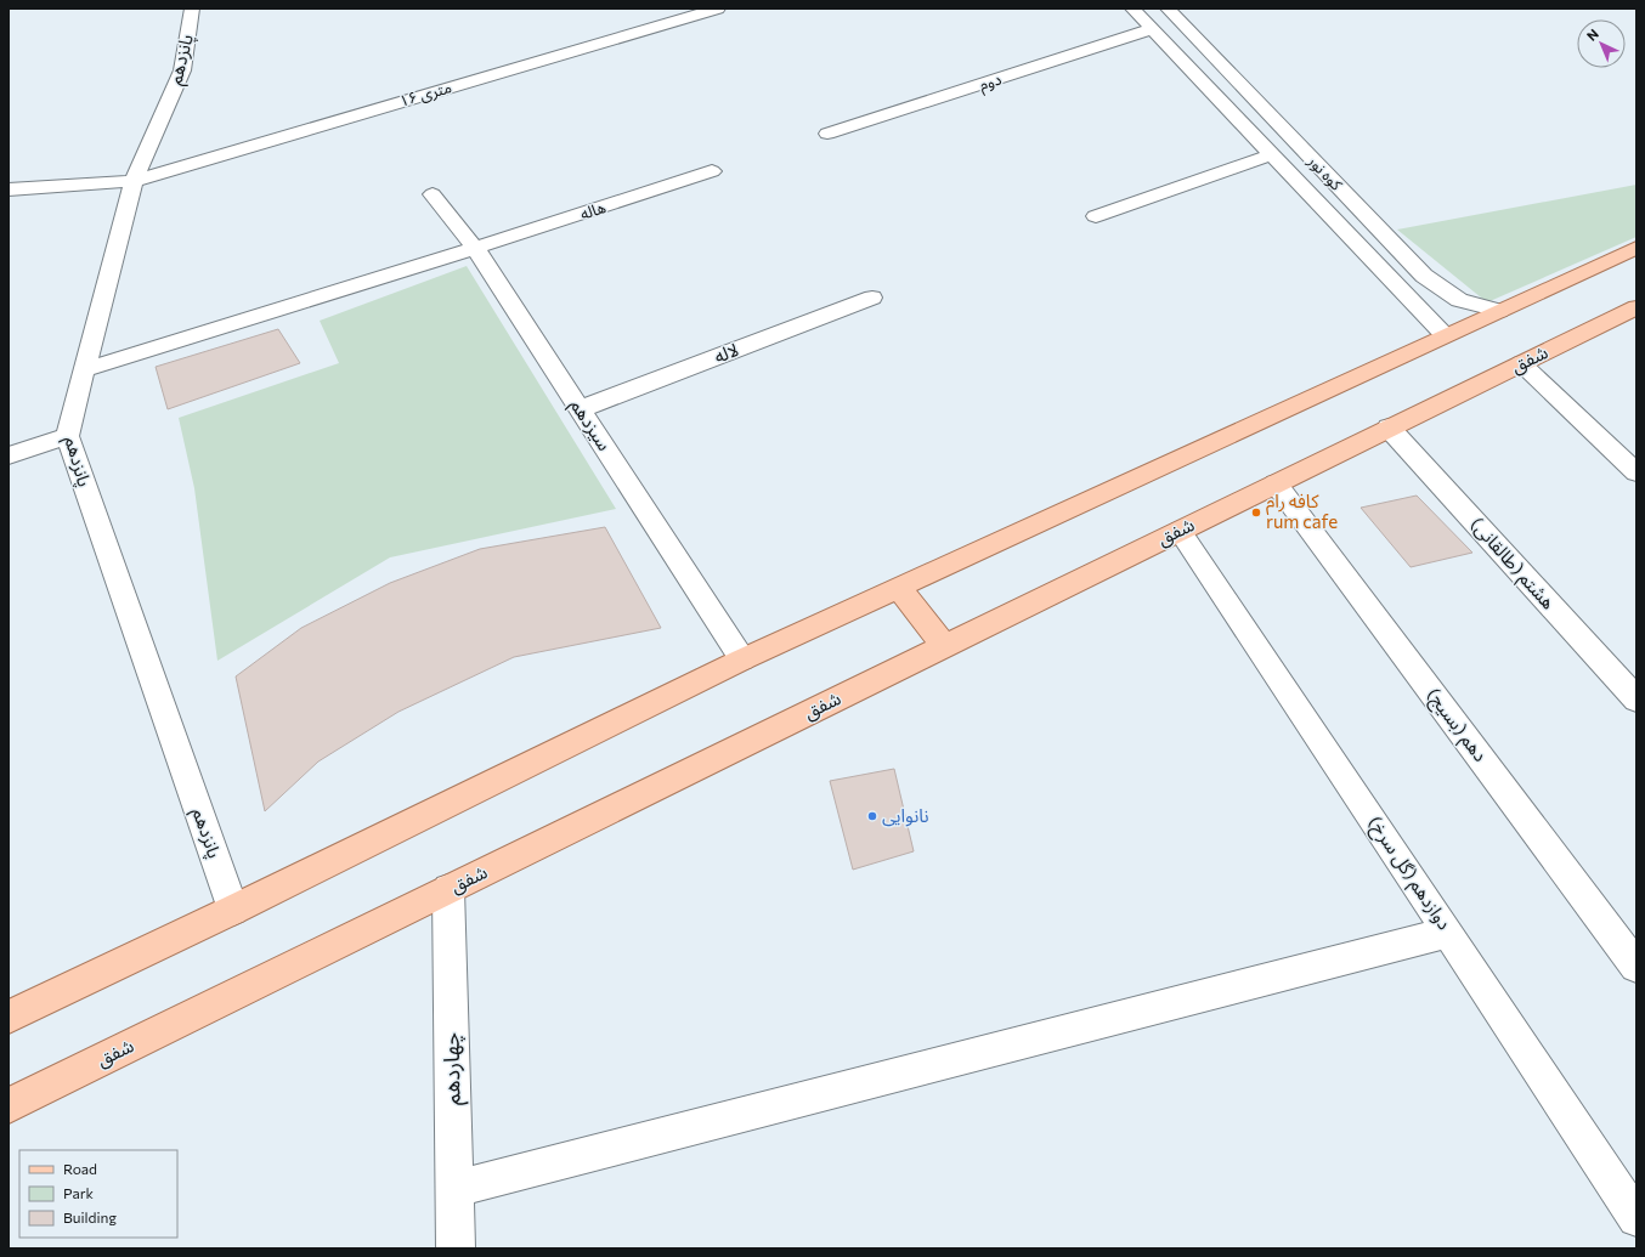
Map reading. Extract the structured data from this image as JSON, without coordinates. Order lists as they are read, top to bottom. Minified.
{"streets":{"main road":["شفق"],"street":["پانزدهم","دوم","۱۶ متری","کوه نور","هاله","لاله","سیزدهم","هشتم (طالقانی)","دهم (بسیج)","دوازدهم (گل سرخ)","چهاردهم"]},"crossings":[["پانزدهم","۱۶ متری"],["پانزدهم","هاله"],["دوم","کوه نور"],["هاله","سیزدهم"],["لاله","سیزدهم"],["شفق","هشتم (طالقانی)"],["شفق","دهم (بسیج)"],["شفق","دوازدهم (گل سرخ)"],["شفق","چهاردهم"]],"places":["کافه رام rum cafe","نانوایی"],"legend":["Road","Park","Building"],"north":"top left"}
